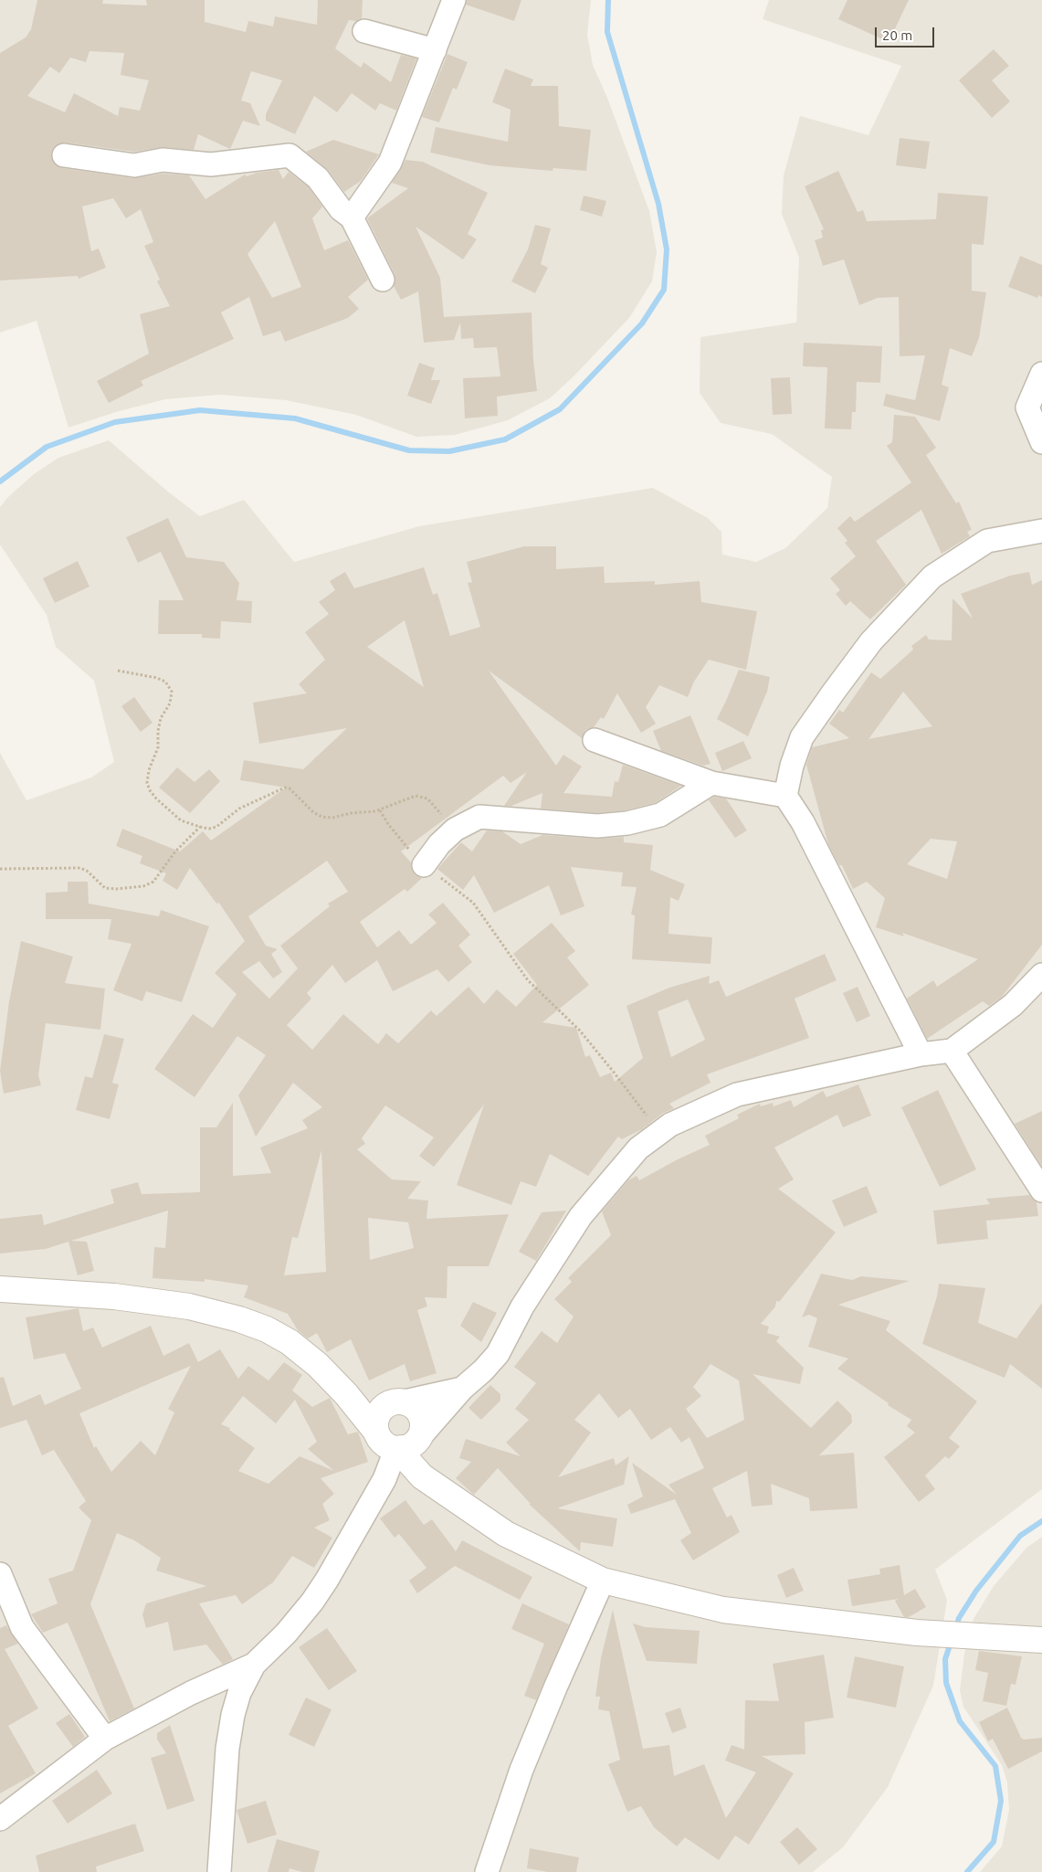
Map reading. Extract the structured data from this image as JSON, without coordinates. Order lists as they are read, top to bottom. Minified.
{"scale_bar":"20 m"}
